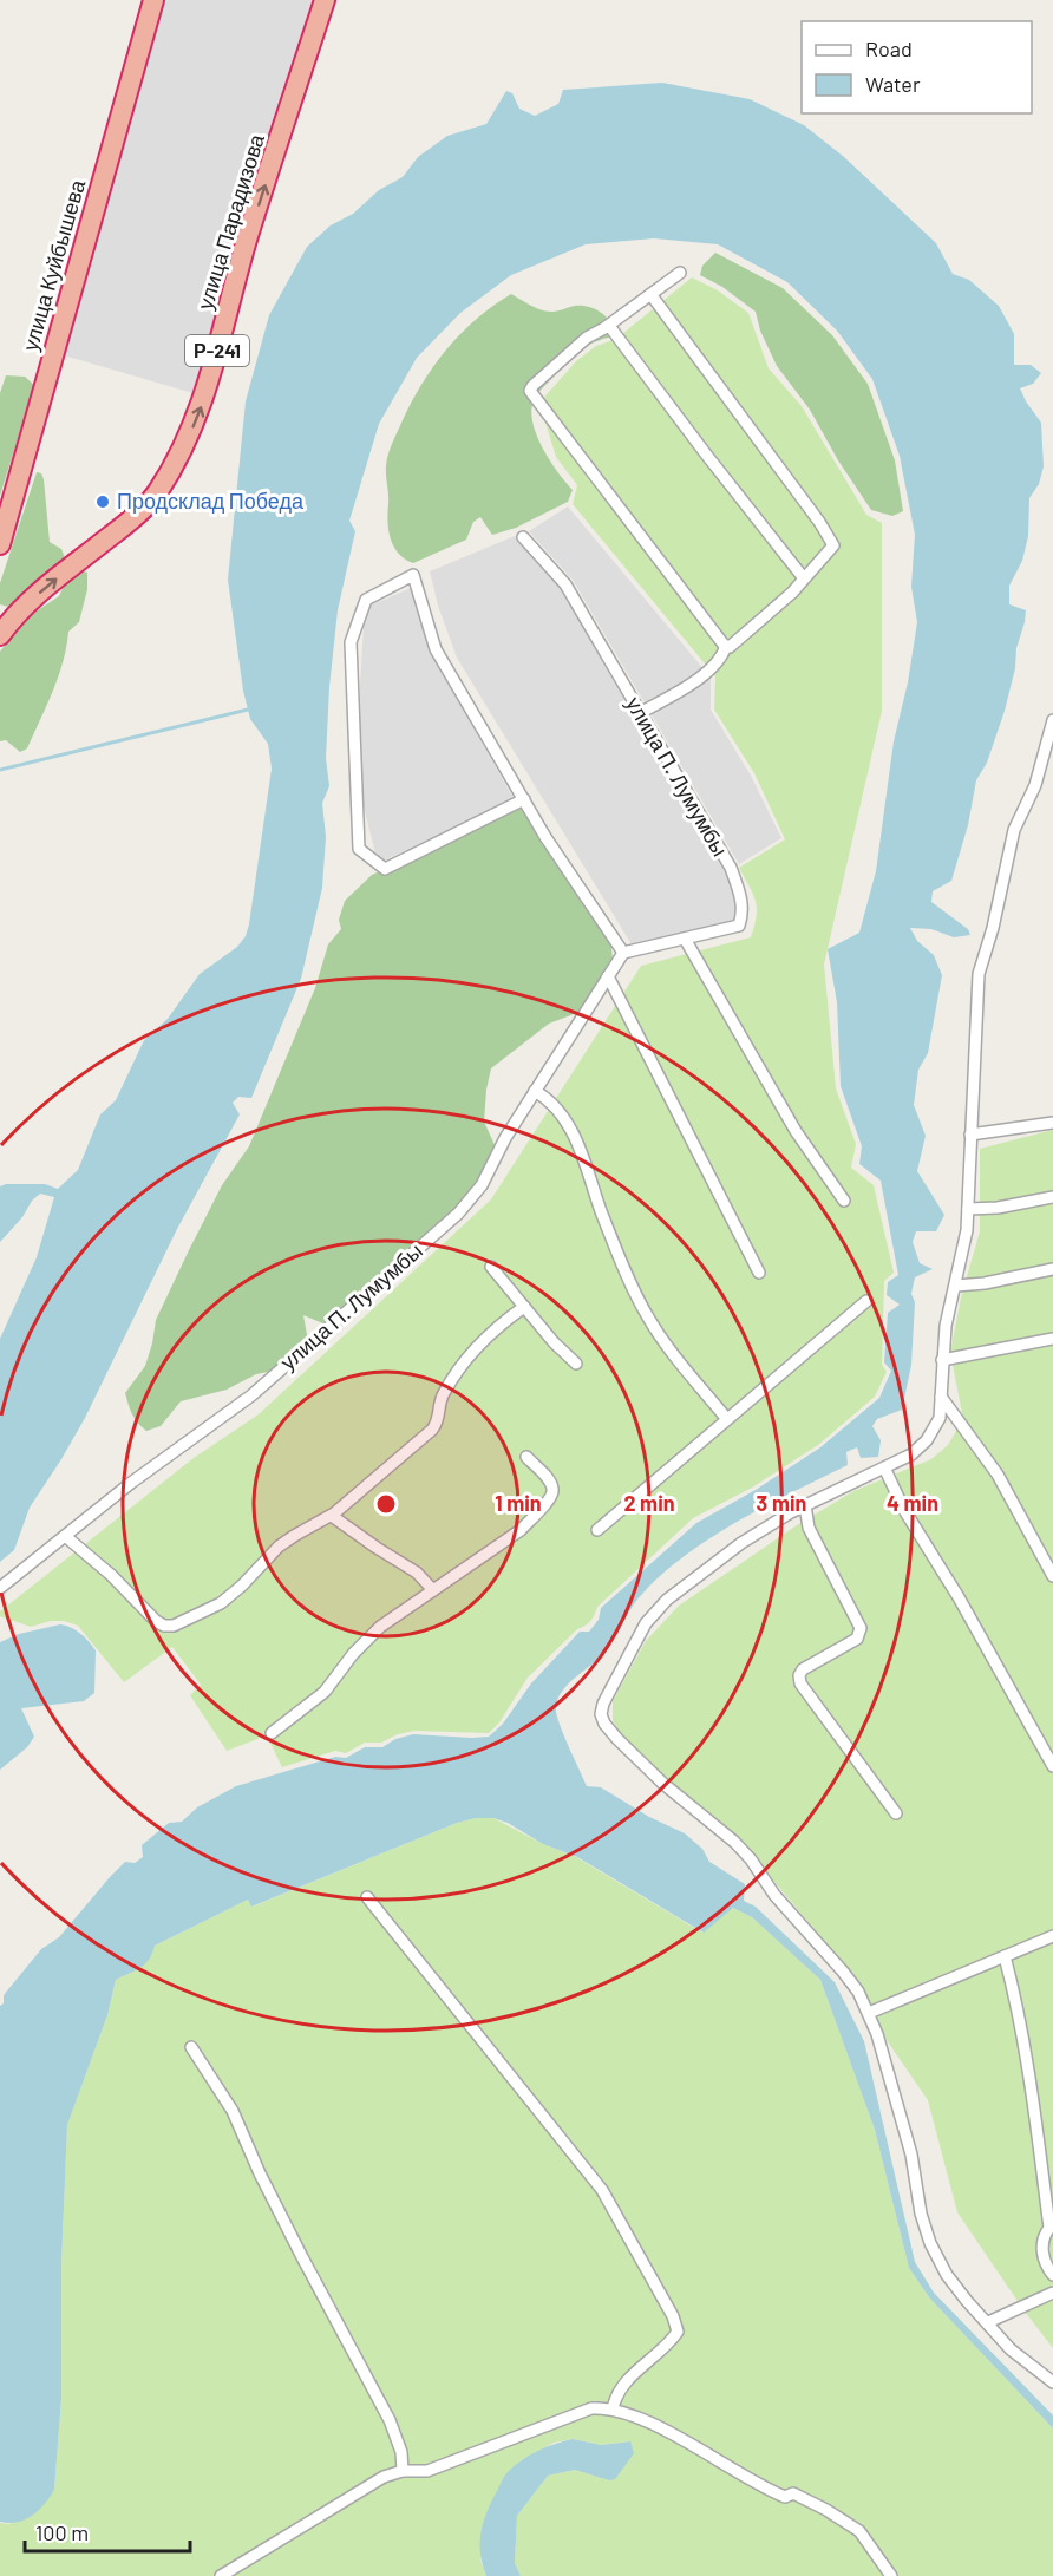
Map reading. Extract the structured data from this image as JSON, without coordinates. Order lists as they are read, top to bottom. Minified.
{"streets":{"highway":["улица Парадизова","улица Куйбышева","Р-241"],"street":["улица П. Лумумбы"]},"one_way":["улица Парадизова"],"places":["Продсклад Победа"],"legend":["Road","Water"],"scale_bar":"100 m","rings":["1 min","2 min","3 min","4 min"]}
